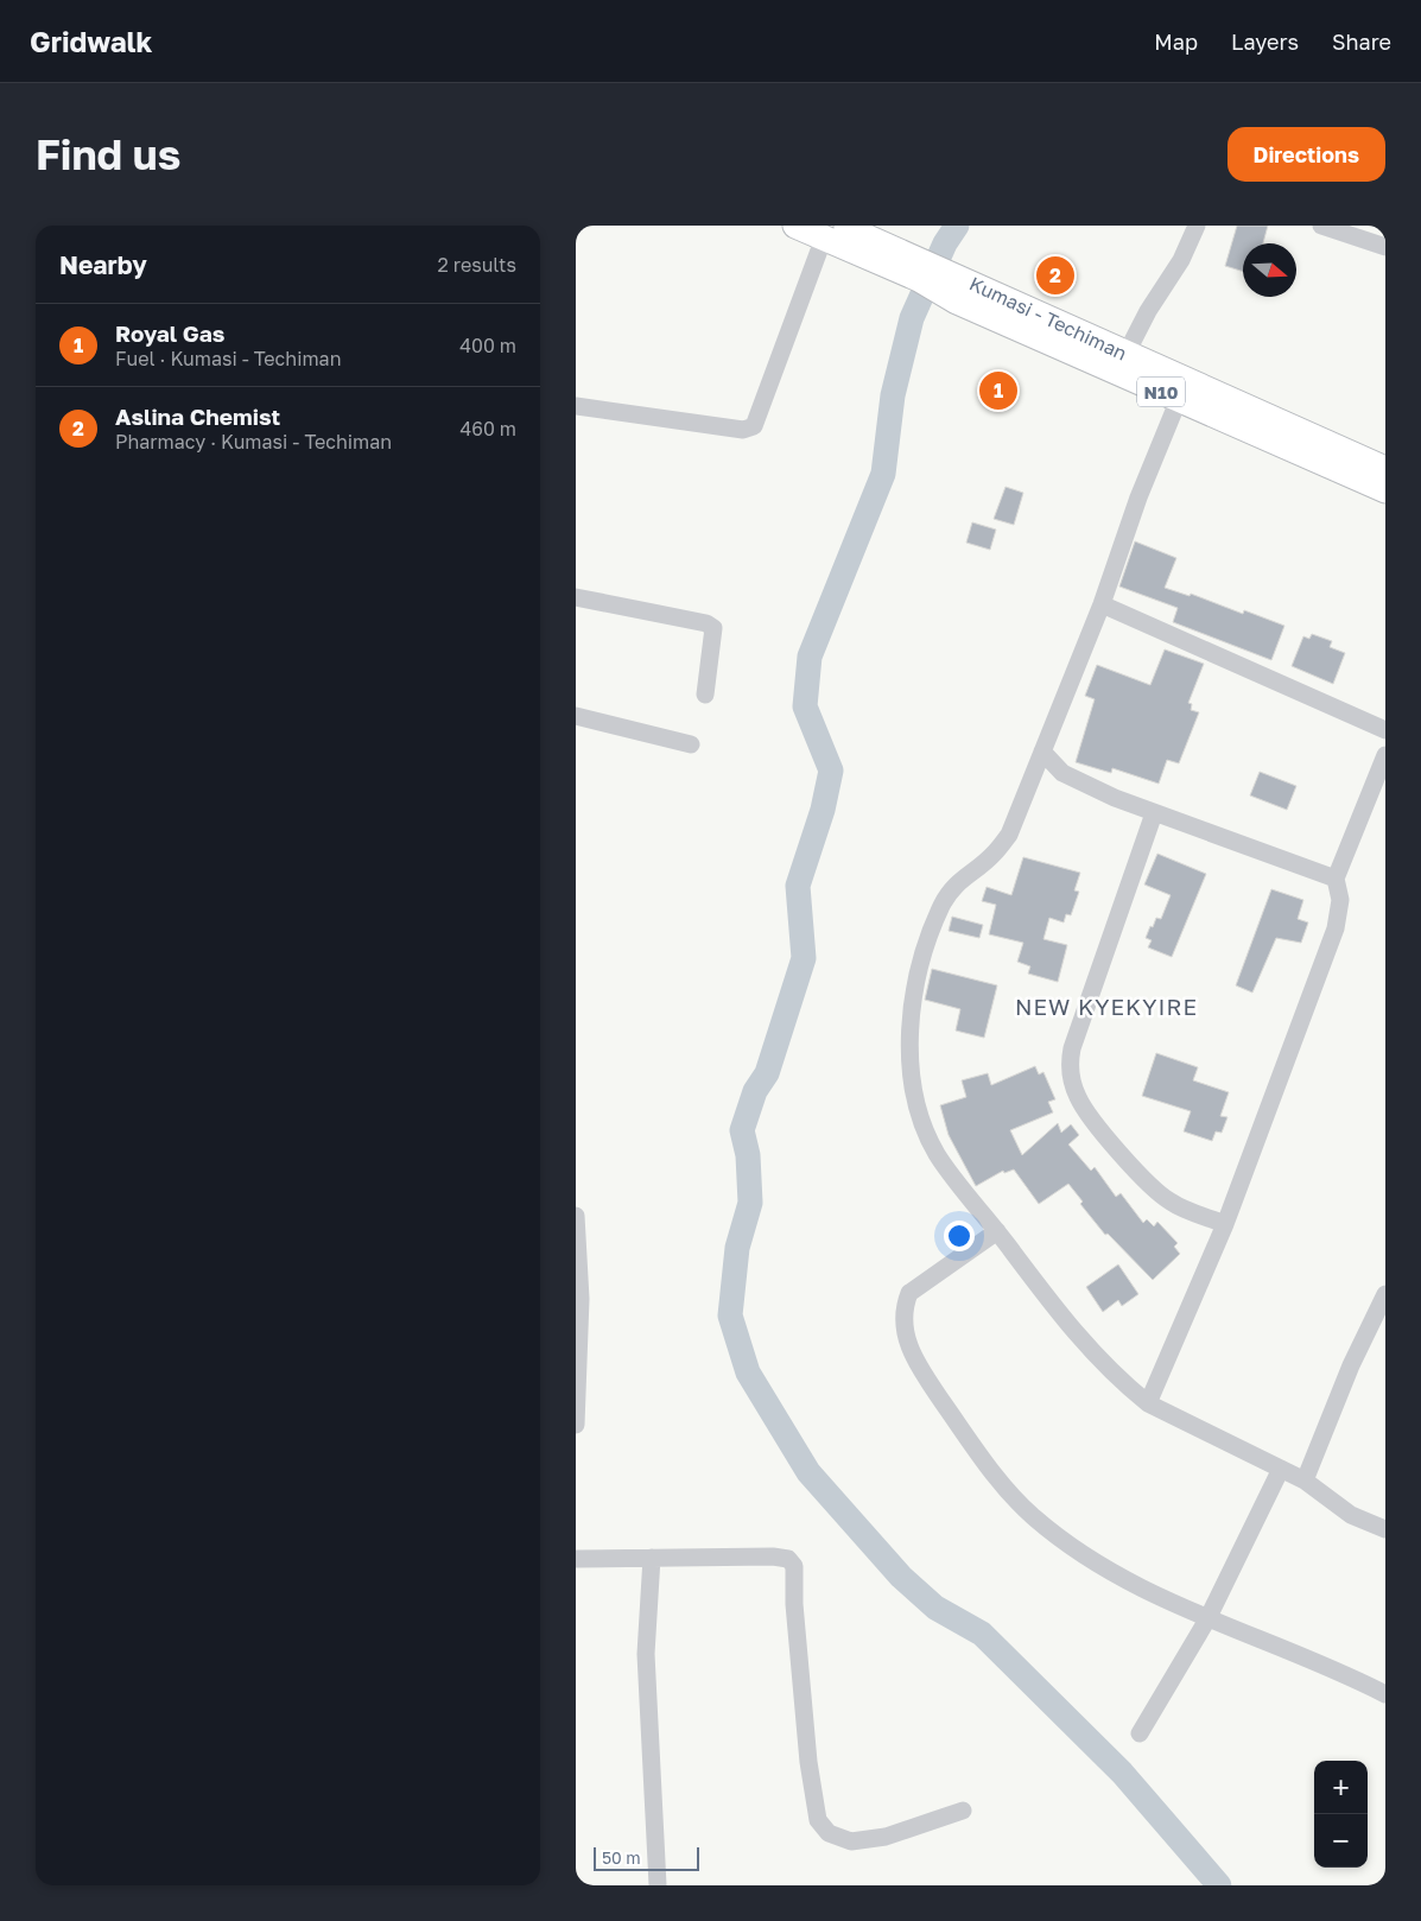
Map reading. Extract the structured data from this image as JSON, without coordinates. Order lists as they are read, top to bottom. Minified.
{"streets":{"highway":["Kumasi - Techiman","N10"]},"crossings":[["Kumasi - Techiman","N10"]],"districts":["NEW KYEKYIRE"],"scale_bar":"50 m","north":"right","page":{"header":"Gridwalk","nav":["Map","Layers","Share"],"buttons":"Directions","title":"Find us","heading":["Nearby","2 results"],"pins":["2","1"],"list":[{"mark":"1","name":"Royal Gas","note":"Fuel · Kumasi - Techiman","value":"400 m"},{"mark":"2","name":"Aslina Chemist","note":"Pharmacy · Kumasi - Techiman","value":"460 m"}],"map_buttons":["+","−"],"scale":"50 m"}}
